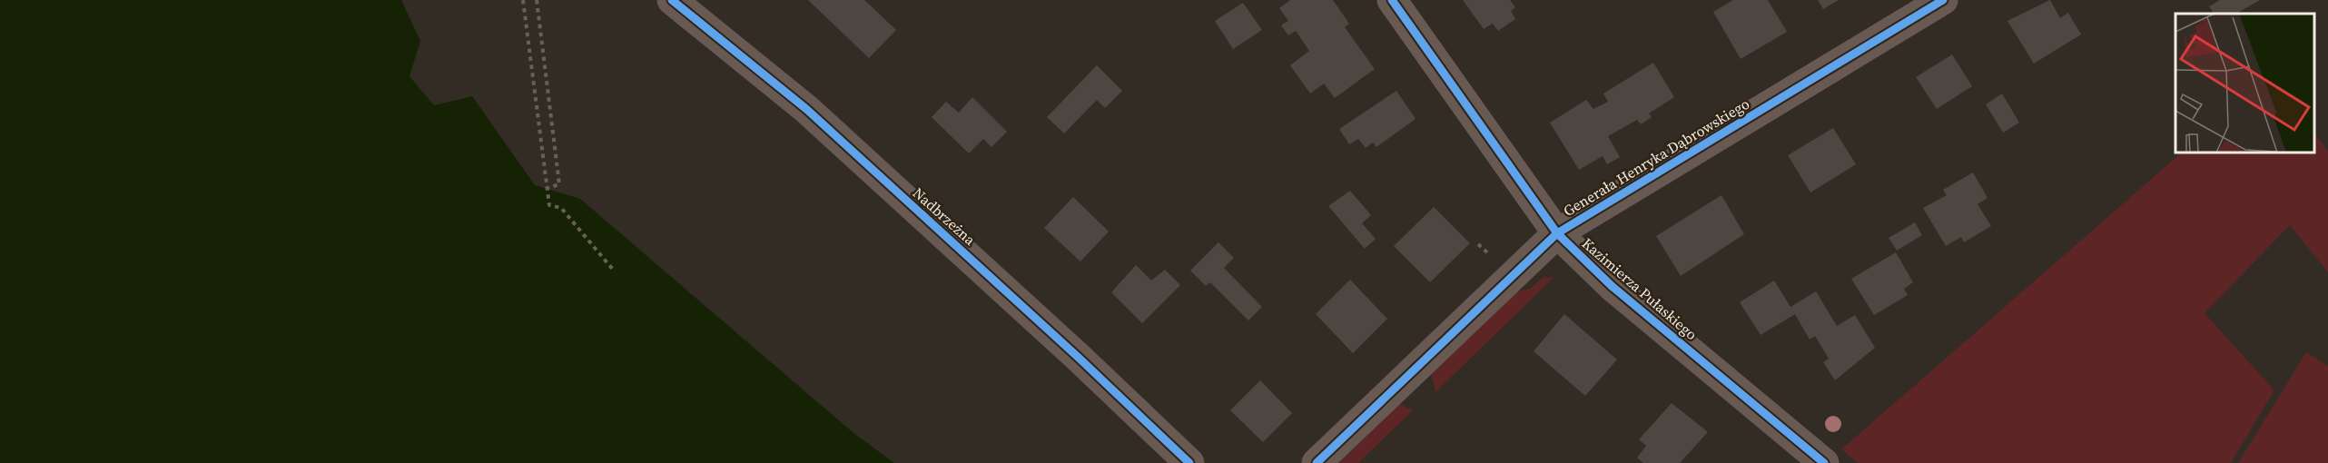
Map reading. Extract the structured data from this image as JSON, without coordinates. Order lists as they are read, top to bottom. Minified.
{"streets":{"street":["Generała Henryka Dąbrowskiego","Nadbrzeżna","Kazimierza Pułaskiego"]},"crossings":[["Generała Henryka Dąbrowskiego","Kazimierza Pułaskiego"]]}
